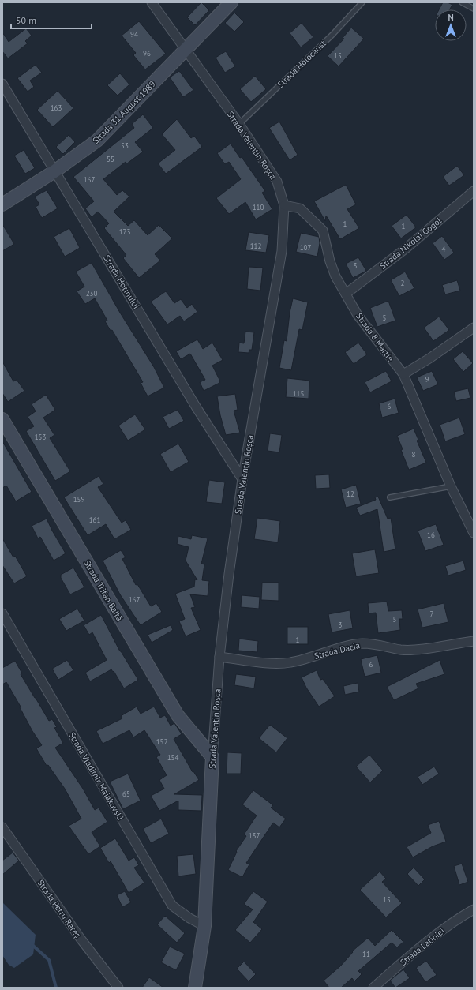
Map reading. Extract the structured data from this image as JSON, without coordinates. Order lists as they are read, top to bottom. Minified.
{"streets":{"main road":["Strada 31 August 1989","Strada Valentin Roșca","Strada Trifan Baltă"],"street":["Strada Nikolai Gogol","Strada Hotinului","Strada 8 Martie","Strada Dacia","Strada Vladimir Maiakovski","Strada Petru Rareș","Strada Latiniei"],"lane":["Strada Holocaust"]},"crossings":[["Strada Holocaust","Strada Valentin Roșca"],["Strada 31 August 1989","Strada Valentin Roșca"],["Strada 31 August 1989","Strada Hotinului"],["Strada Valentin Roșca","Strada Hotinului"],["Strada Valentin Roșca","Strada 8 Martie"],["Strada Valentin Roșca","Strada Trifan Baltă"],["Strada Valentin Roșca","Strada Dacia"],["Strada Valentin Roșca","Strada Vladimir Maiakovski"],["Strada Nikolai Gogol","Strada 8 Martie"]],"house_numbers":["94","96","15","163","53","55","167","110","1","1","173","112","107","4","3","2","230","5","9","115","6","153","8","12","159","161","16","167","7","5","3","1","6","152","154","65","137","15","11"],"scale_bar":"50 m","north":"top"}
